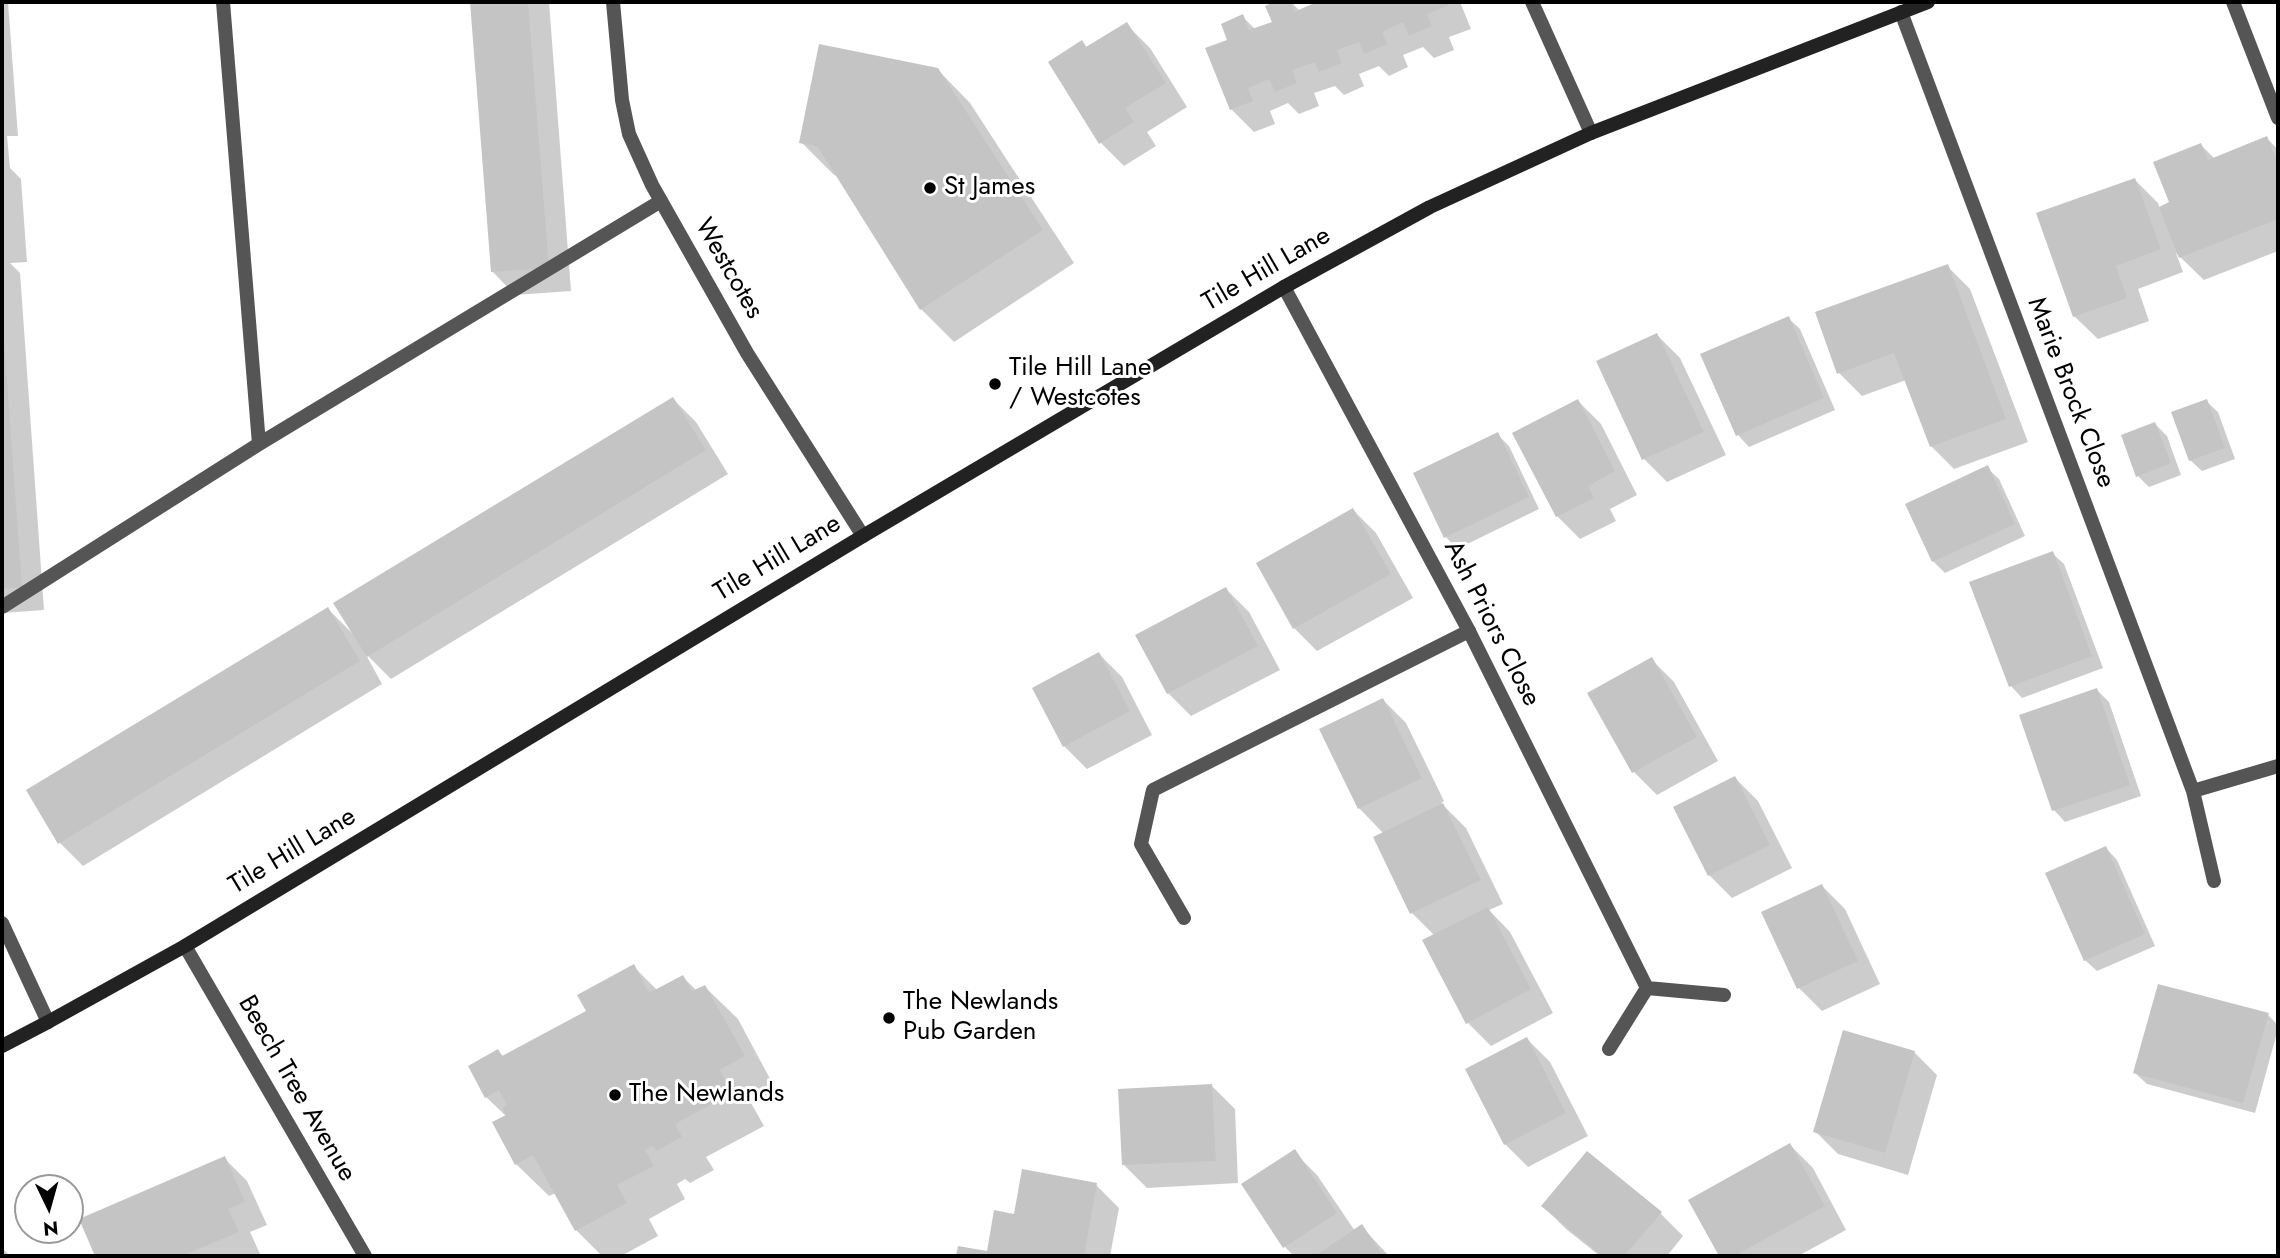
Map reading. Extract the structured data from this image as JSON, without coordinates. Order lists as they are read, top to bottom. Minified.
{"streets":{"main road":["Tile Hill Lane"],"street":["Westcotes","Marie Brock Close","Ash Priors Close","Beech Tree Avenue"]},"crossings":[["Westcotes","Tile Hill Lane"],["Tile Hill Lane","Marie Brock Close"],["Tile Hill Lane","Ash Priors Close"],["Tile Hill Lane","Beech Tree Avenue"]],"places":["St James","Tile Hill Lane / Westcotes","The Newlands Pub Garden","The Newlands"],"north":"bottom"}
